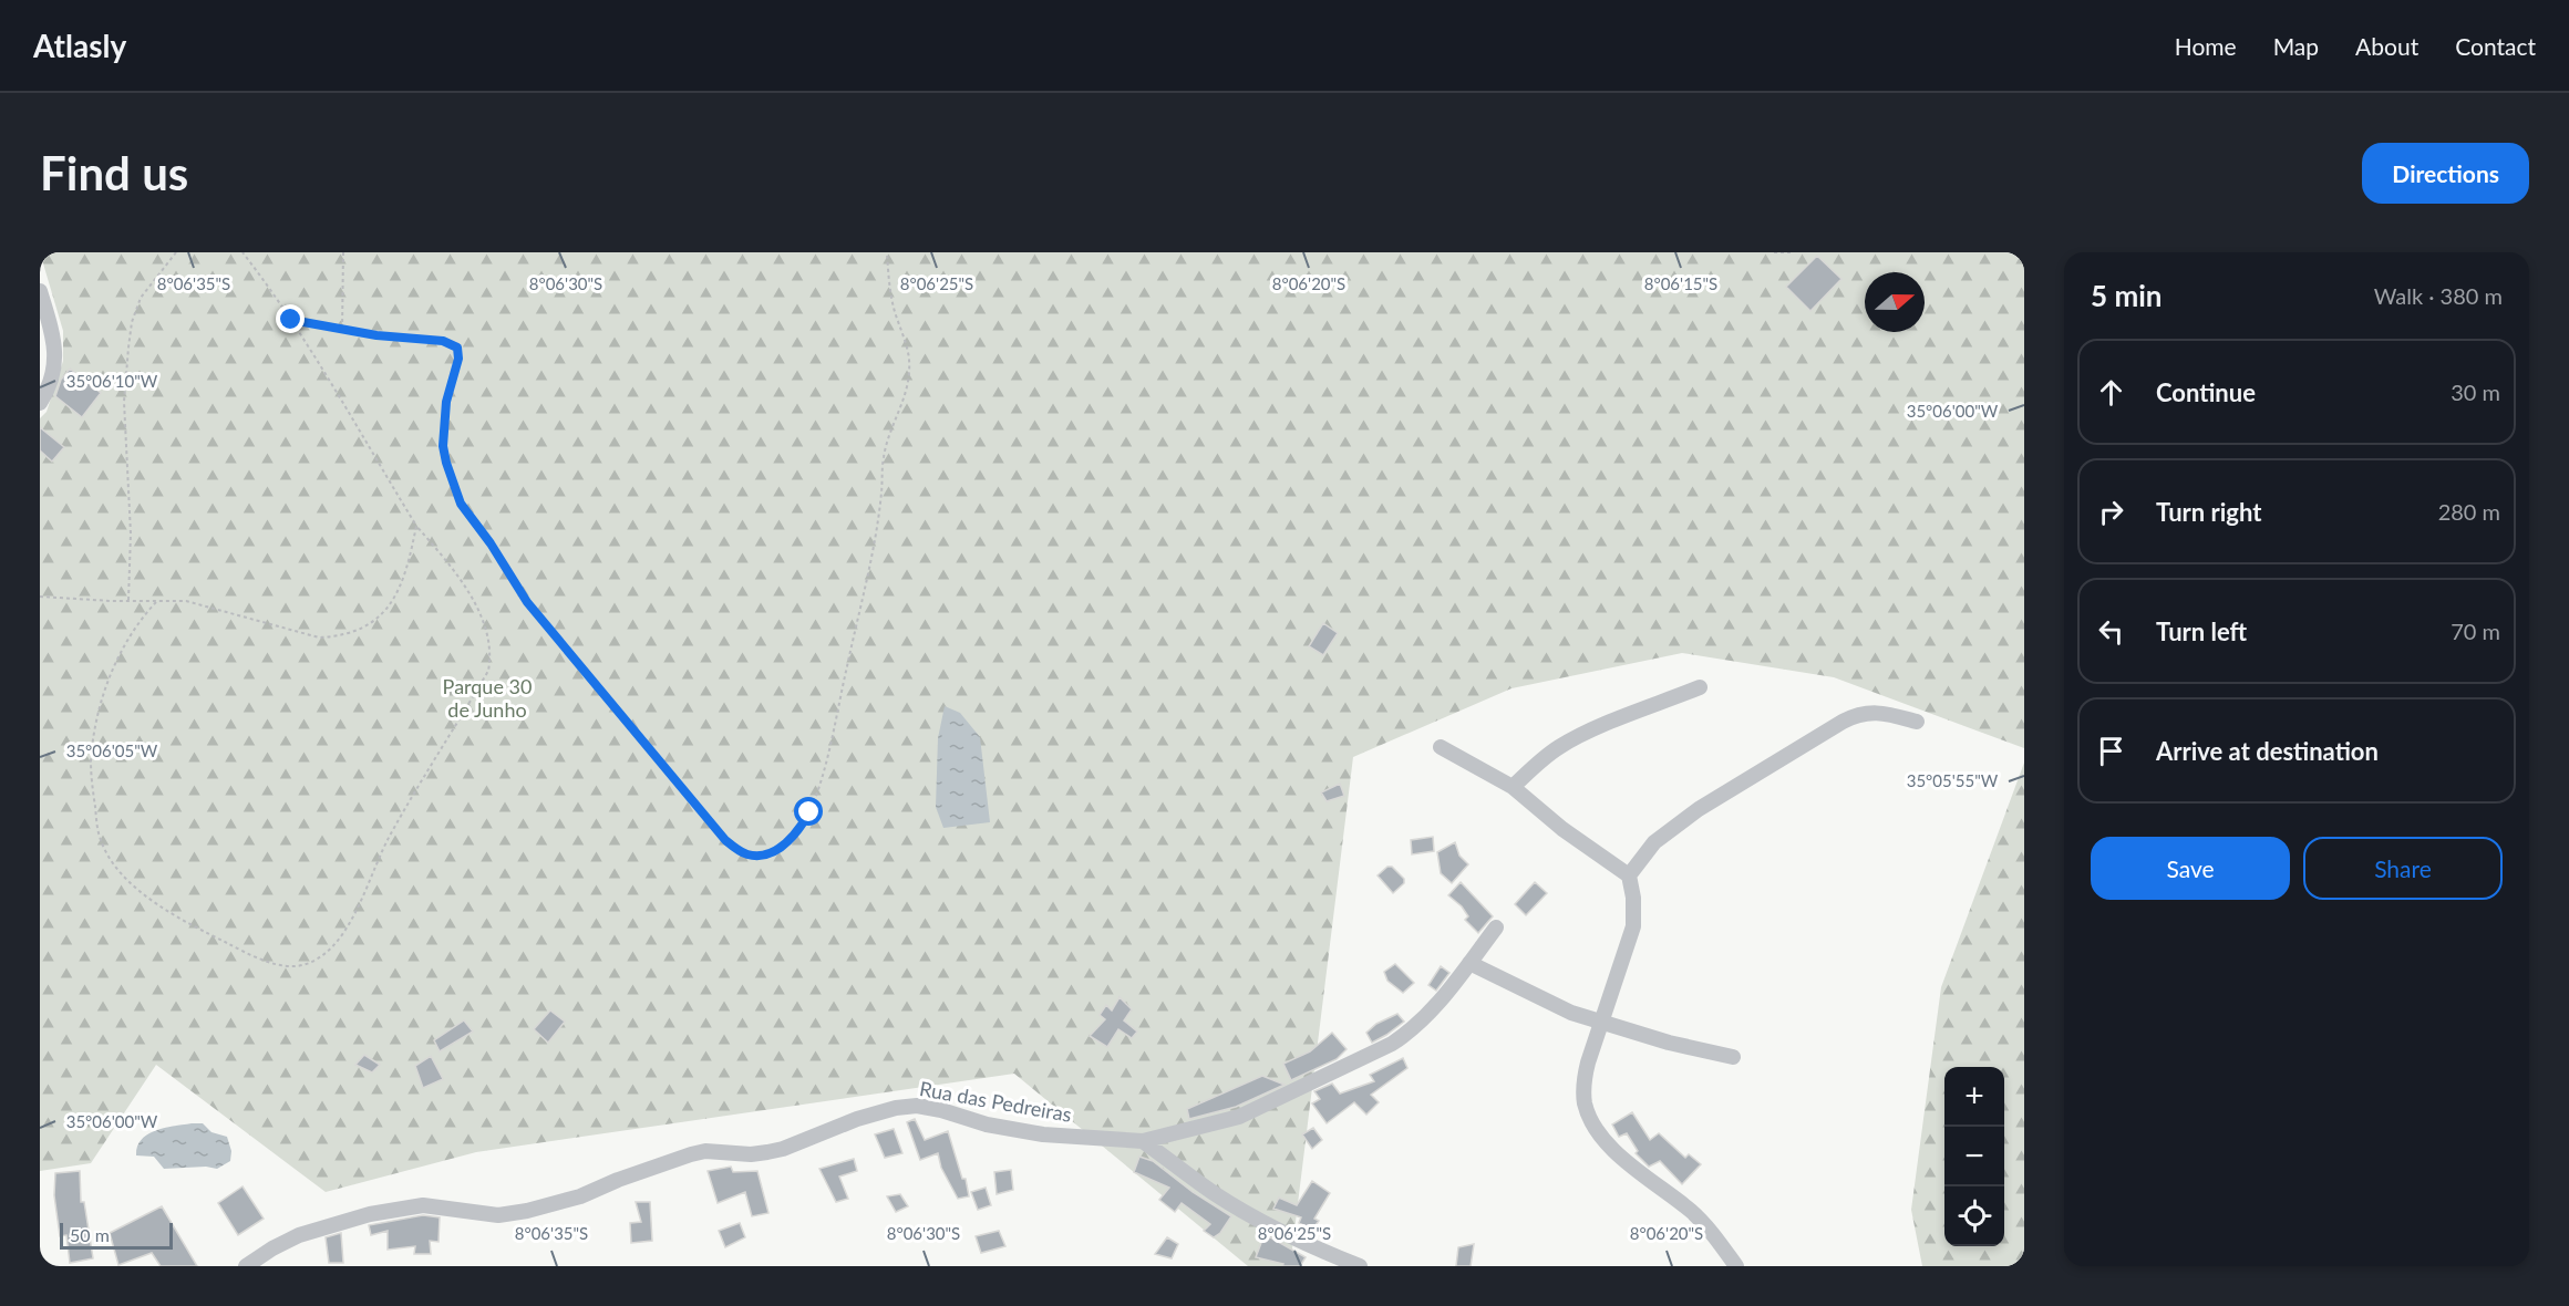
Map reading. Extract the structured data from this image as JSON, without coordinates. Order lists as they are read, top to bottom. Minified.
{"streets":{"street":["Rua das Pedreiras"]},"parks":["Parque 30 de Junho"],"scale_bar":"50 m","north":"right","page":{"header":"Atlasly","nav":["Home","Map","About","Contact"],"buttons":["Directions",["Save","Share"]],"title":"Find us","heading":["5 min","Walk · 380 m"],"list":[["Continue","30 m"],["Turn right","280 m"],["Turn left","70 m"],"Arrive at destination"],"map_buttons":["+","−"],"scale":"50 m"},"coordinates":["8°06'15\"S","8°06'35\"S","8°06'30\"S","8°06'25\"S","8°06'20\"S","35°06'10\"W","35°06'00\"W","35°06'05\"W","35°05'55\"W"]}
